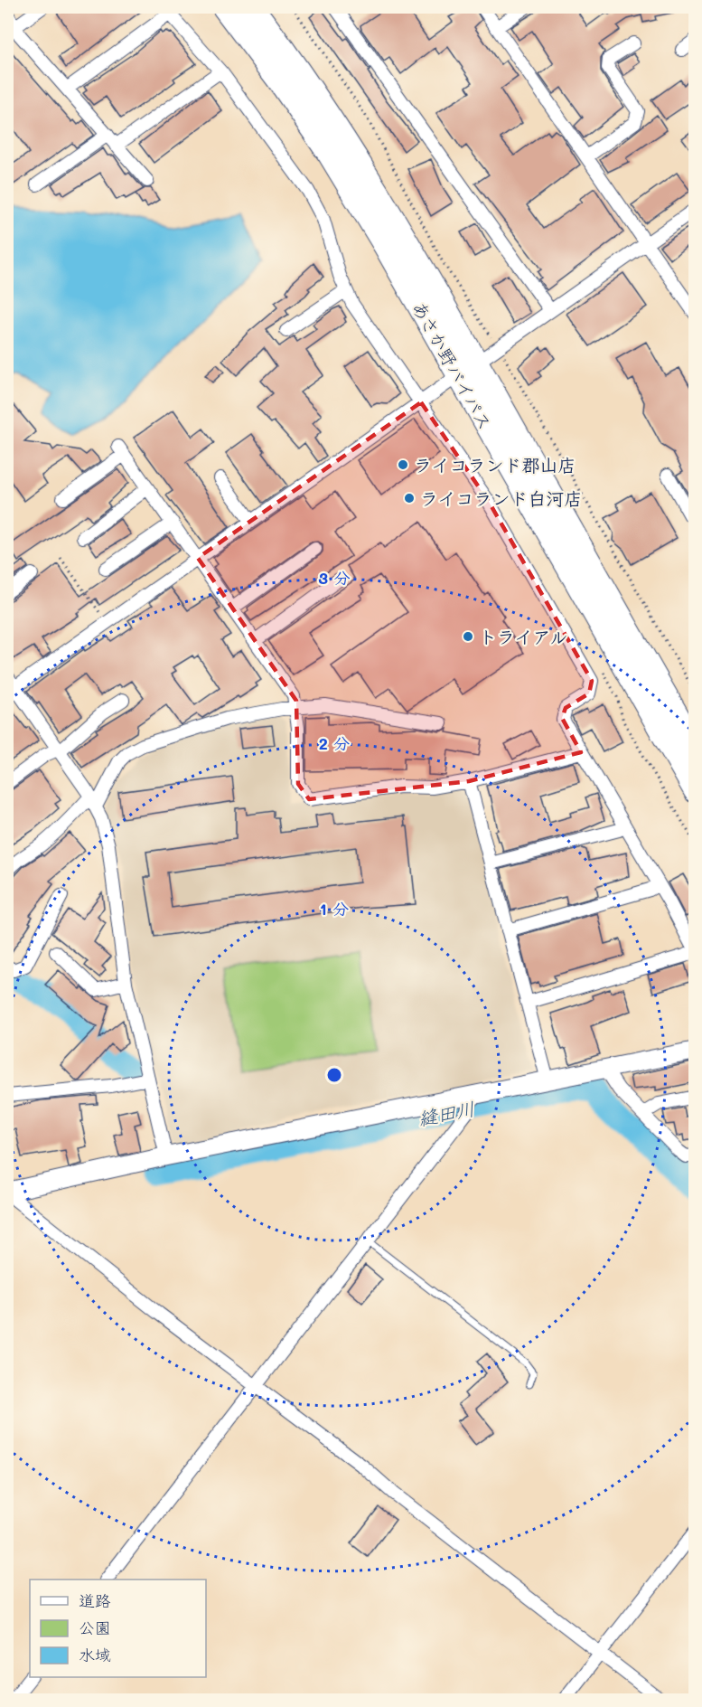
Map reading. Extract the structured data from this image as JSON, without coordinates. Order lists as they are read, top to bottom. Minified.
{"streets":{"highway":["あさか野バイパス"]},"water":["縫田川"],"places":["ライコランド郡山店","ライコランド白河店","トライアル"],"legend":["道路","公園","水域"],"rings":["3 分","2 分","1 分"]}
